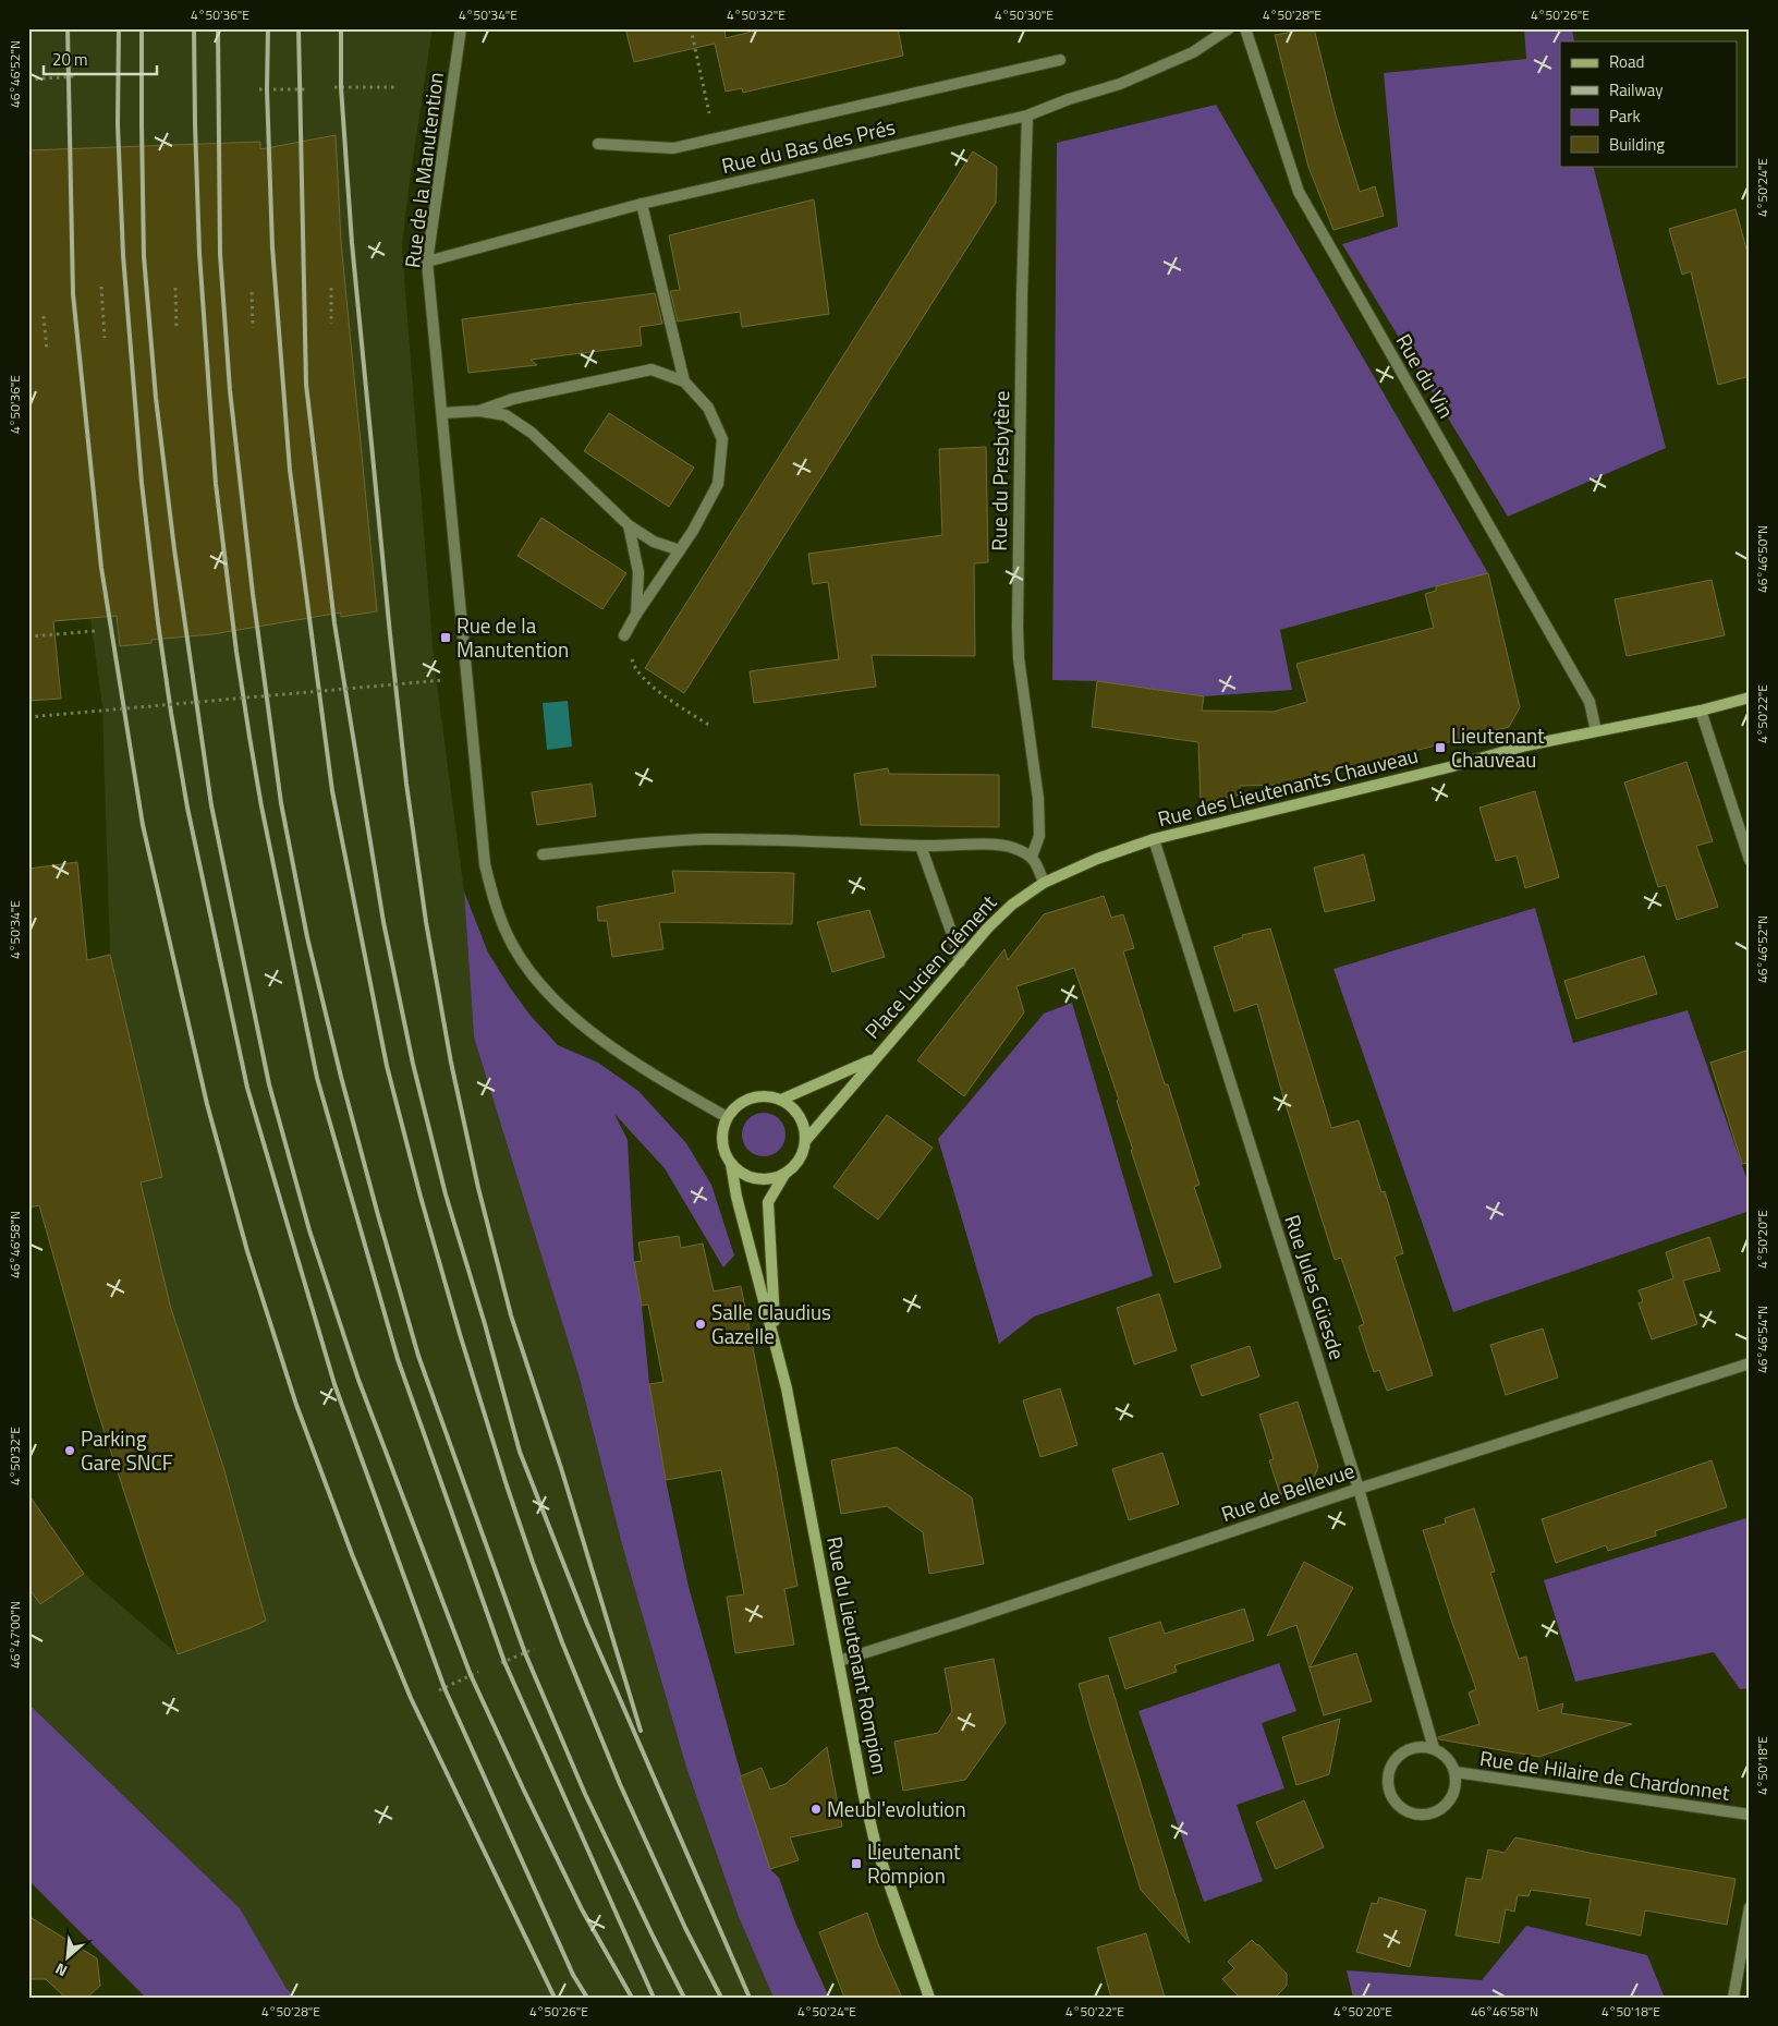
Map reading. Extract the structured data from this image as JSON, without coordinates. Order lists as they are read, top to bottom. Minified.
{"streets":{"street":["Rue du Bas des Prés","Rue de la Manutention","Rue du Vin","Rue du Presbytère","Rue des Lieutenants Chauveau","Place Lucien Clément","Rue Jules Güesde","Rue de Bellevue","Rue du Lieutenant Rompion","Rue de Hilaire de Chardonnet"]},"crossings":[["Rue du Bas des Prés","Rue de la Manutention"],["Rue du Bas des Prés","Rue du Presbytère"],["Rue de la Manutention","Place Lucien Clément"],["Rue de la Manutention","Rue du Lieutenant Rompion"],["Rue du Vin","Rue des Lieutenants Chauveau"],["Rue des Lieutenants Chauveau","Place Lucien Clément"],["Rue des Lieutenants Chauveau","Rue Jules Güesde"],["Place Lucien Clément","Rue du Lieutenant Rompion"],["Rue Jules Güesde","Rue de Bellevue"],["Rue Jules Güesde","Rue de Hilaire de Chardonnet"],["Rue de Bellevue","Rue du Lieutenant Rompion"]],"places":{"transit":["Rue de la Manutention","Lieutenant Chauveau","Lieutenant Rompion"],"other":["Salle Claudius Gazelle","Parking Gare SNCF","Meubl'evolution"]},"legend":["Road","Railway","Park","Building"],"scale_bar":"20 m","north":"bottom left","coordinates":["4°50'36\"E","4°50'34\"E","4°50'32\"E","4°50'30\"E","4°50'28\"E","4°50'26\"E","46°46'52\"N","4°50'24\"E","46°46'50\"N","4°50'22\"E","4°50'20\"E","46°46'58\"N","46°46'54\"N","46°47'00\"N","4°50'18\"E"]}
